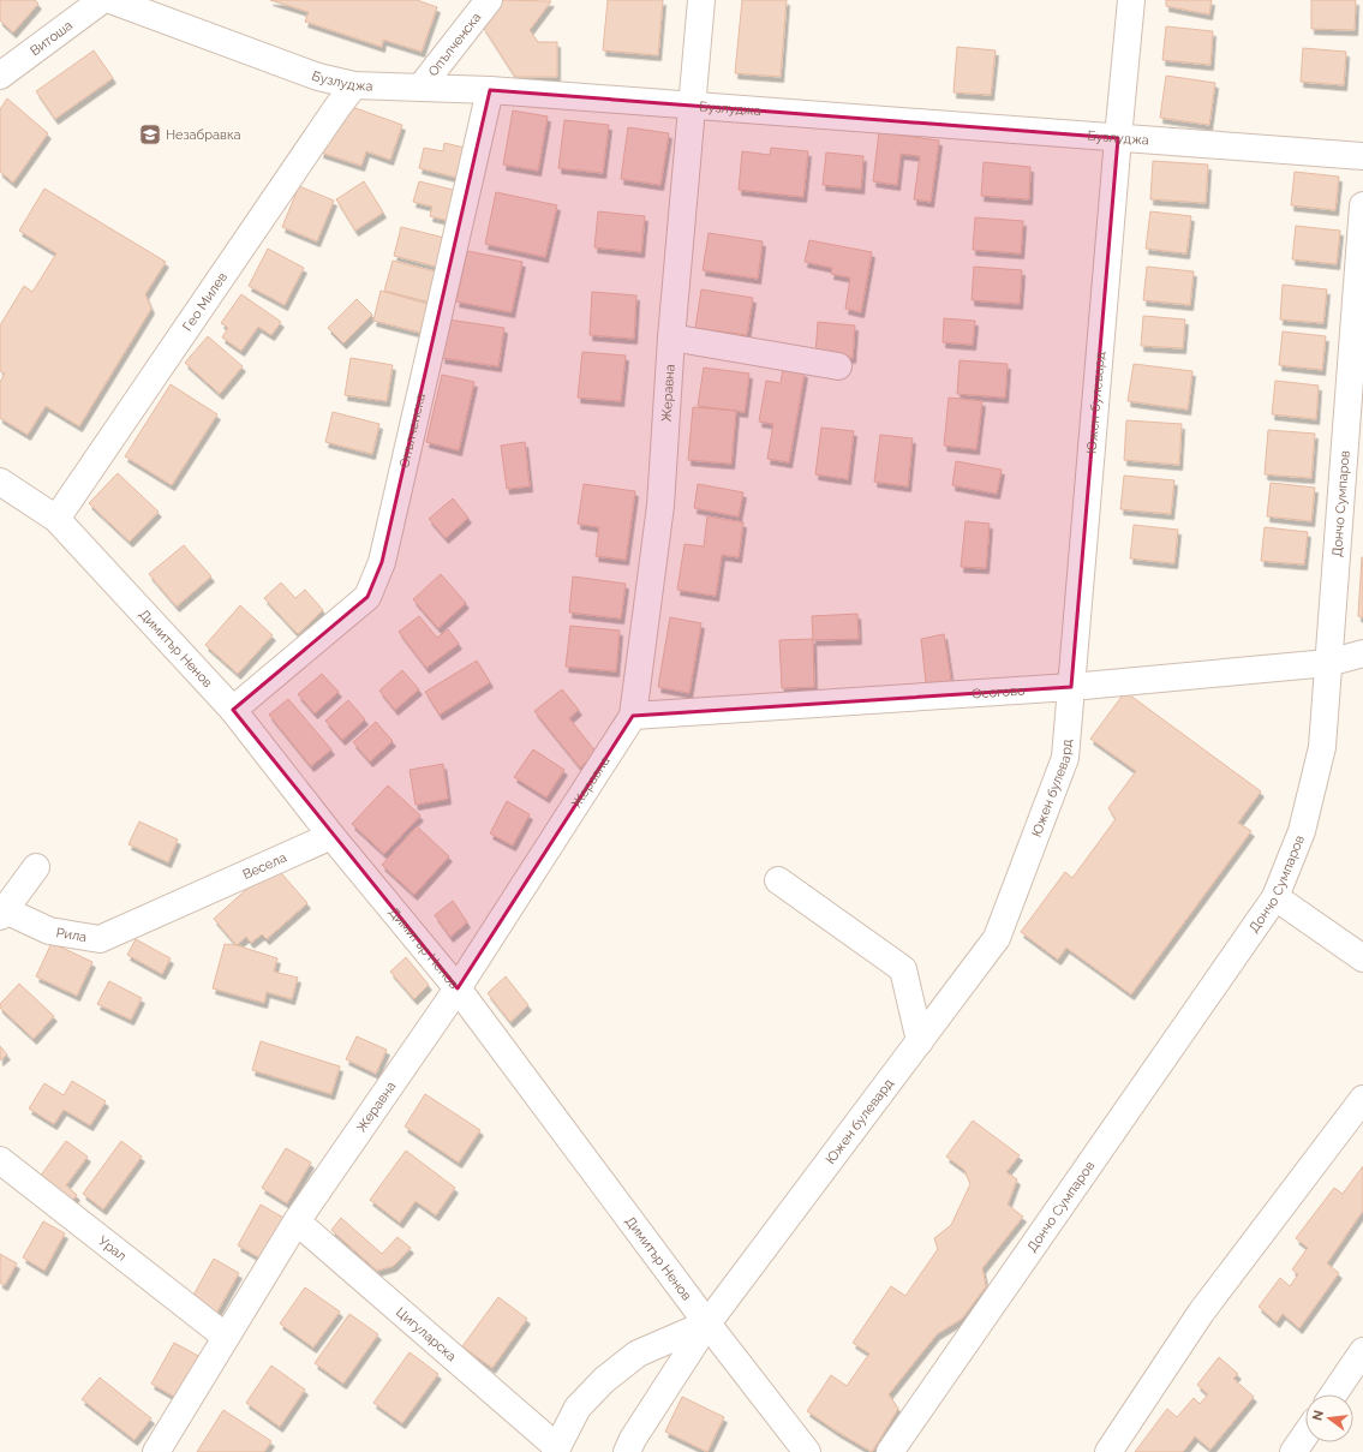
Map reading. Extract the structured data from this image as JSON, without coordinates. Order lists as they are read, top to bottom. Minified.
{"streets":{"street":["Витоша","Опълченска","Бузлуджа","Гео Милев","Жеравна","Южен булевард","Дончо Сумпаров","Димитър Ненов","Осогово","Весела","Рила","Урал","Цигуларска"]},"crossings":[["Опълченска","Бузлуджа"],["Опълченска","Димитър Ненов"],["Бузлуджа","Гео Милев"],["Бузлуджа","Жеравна"],["Бузлуджа","Южен булевард"],["Гео Милев","Димитър Ненов"],["Жеравна","Димитър Ненов"],["Жеравна","Осогово"],["Жеравна","Урал"],["Жеравна","Цигуларска"],["Южен булевард","Димитър Ненов"],["Южен булевард","Осогово"],["Дончо Сумпаров","Осогово"],["Димитър Ненов","Весела"],["Весела","Рила"]],"places":{"school or university":["Незабравка"]},"north":"left"}
